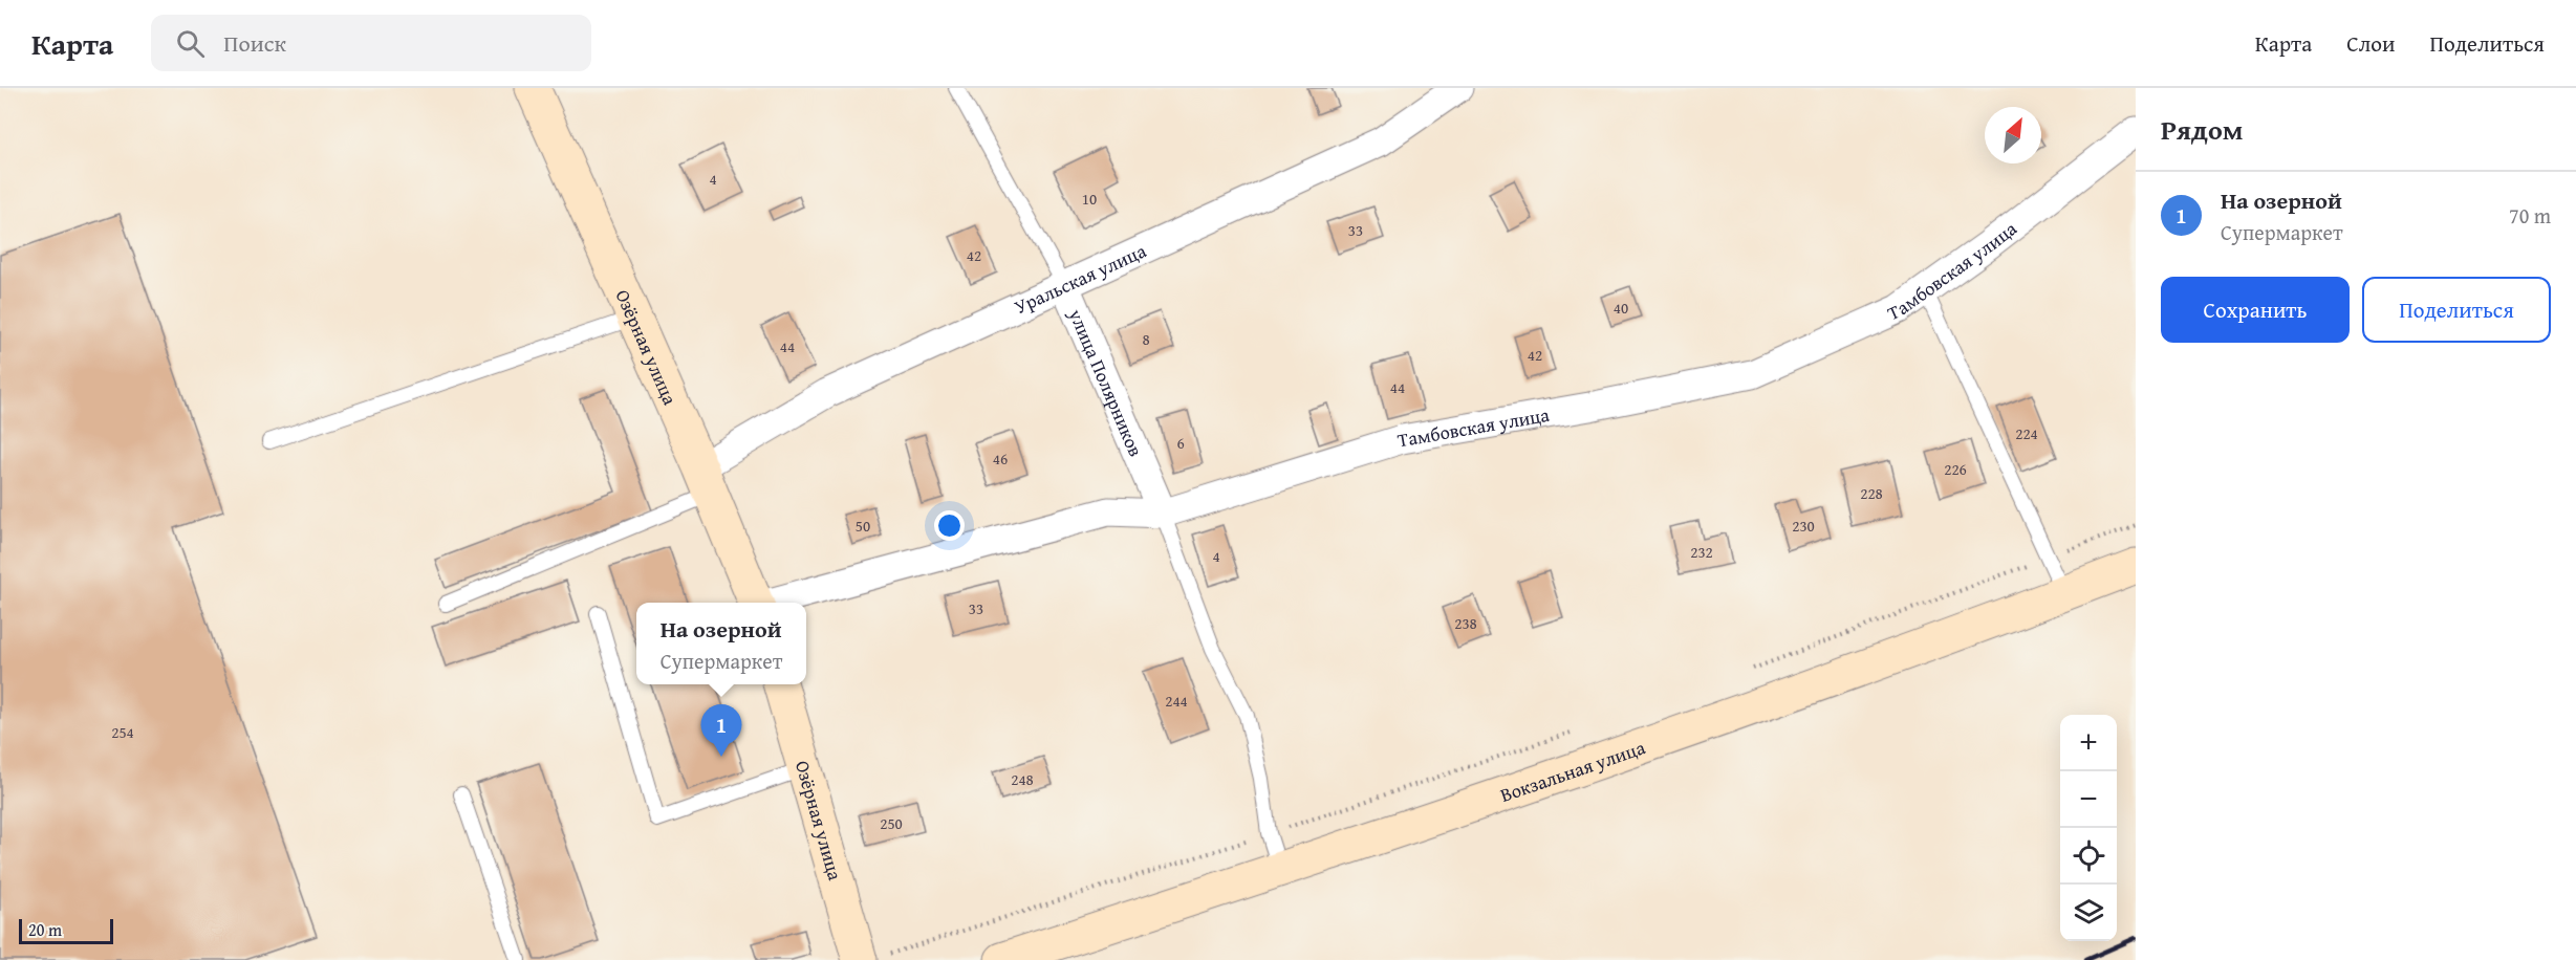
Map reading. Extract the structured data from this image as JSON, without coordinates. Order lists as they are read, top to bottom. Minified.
{"streets":{"street":["Тамбовская улица","Уральская улица","Озёрная улица","улица Полярников","Вокзальная улица"]},"crossings":[["Тамбовская улица","улица Полярников"],["Уральская улица","Озёрная улица"],["Уральская улица","улица Полярников"]],"house_numbers":["4","10","33","42","40","8","44","42","44","224","6","46","226","228","50","230","232","4","33","238","244","254","248","250"],"scale_bar":"20 m","north":"top right","page":{"header":"Карта","search":"Поиск","nav":["Карта","Слои","Поделиться"],"heading":"Рядом","list":[{"mark":"1","name":"На озерной","note":"Супермаркет","value":"70 m"}],"buttons":["Сохранить","Поделиться"],"popup":["На озерной","Супермаркет"],"pins":"1","map_buttons":["+","−"],"scale":"20 m"}}
